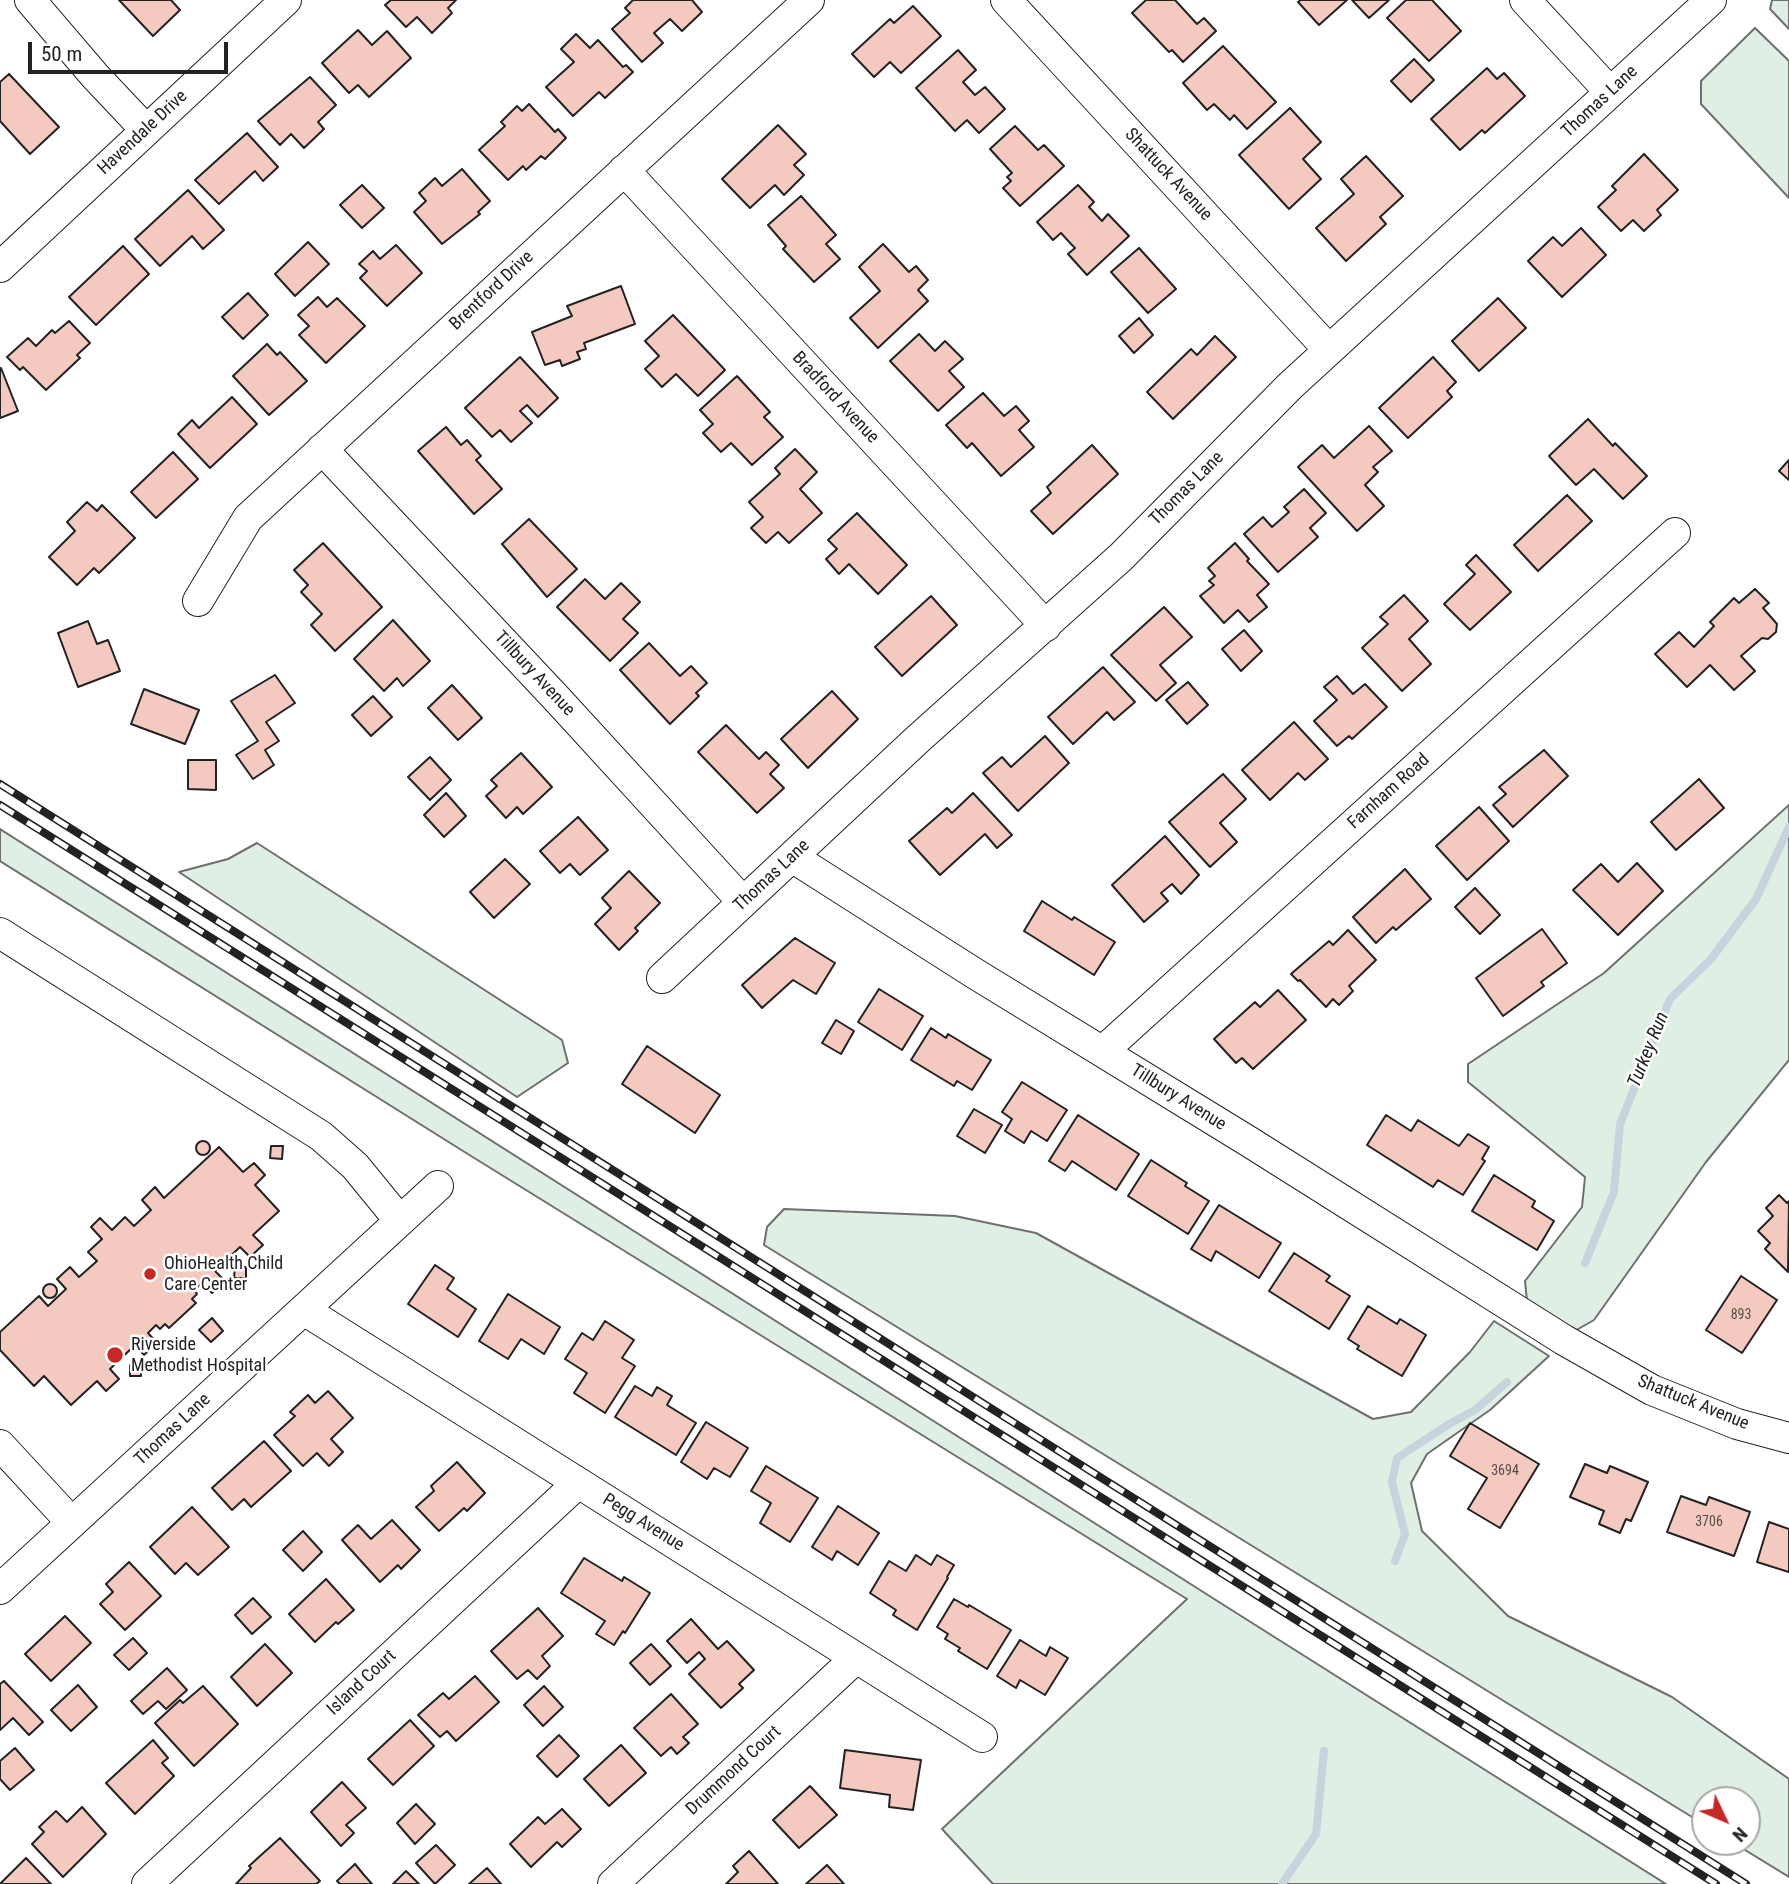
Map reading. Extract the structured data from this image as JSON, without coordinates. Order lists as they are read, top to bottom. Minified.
{"streets":{"street":["Thomas Lane","Havendale Drive","Shattuck Avenue","Brentford Drive","Bradford Avenue","Tillbury Avenue","Farnham Road","Pegg Avenue","Island Court","Drummond Court"]},"crossings":[["Thomas Lane","Shattuck Avenue"],["Thomas Lane","Bradford Avenue"],["Thomas Lane","Tillbury Avenue"],["Thomas Lane","Pegg Avenue"],["Shattuck Avenue","Tillbury Avenue"],["Brentford Drive","Bradford Avenue"],["Brentford Drive","Tillbury Avenue"],["Tillbury Avenue","Farnham Road"],["Pegg Avenue","Island Court"],["Pegg Avenue","Drummond Court"]],"water":["Turkey Run"],"places":["OhioHealth Child Care Center","Riverside Methodist Hospital"],"house_numbers":["893","3694","3706"],"scale_bar":"50 m","north":"bottom right"}
